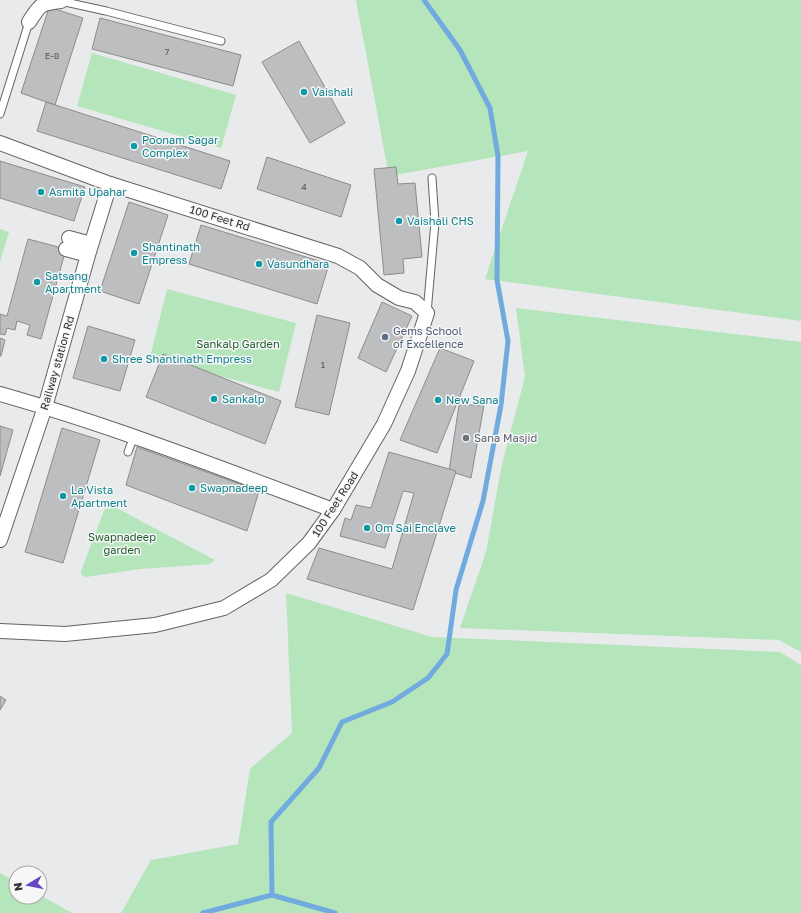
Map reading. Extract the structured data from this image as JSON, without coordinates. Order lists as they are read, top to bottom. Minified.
{"streets":{"street":["100 Feet Rd","Railway station Rd","100 Feet Road"]},"crossings":[["100 Feet Rd","Railway station Rd"],["100 Feet Rd","100 Feet Road"]],"parks":["Sankalp Garden","Swapnadeep garden"],"places":["Vaishali","Poonam Sagar Complex","Asmita Upahar","Vaishali CHS","Shantinath Empress","Vasundhara","Satsang Apartment","Gems School of Excellence","Shree Shantinath Empress","Sankalp","New Sana","Sana Masjid","Swapnadeep","La Vista Apartment","Om Sai Enclave"],"house_numbers":["7","E-8","4","1"],"north":"left"}
